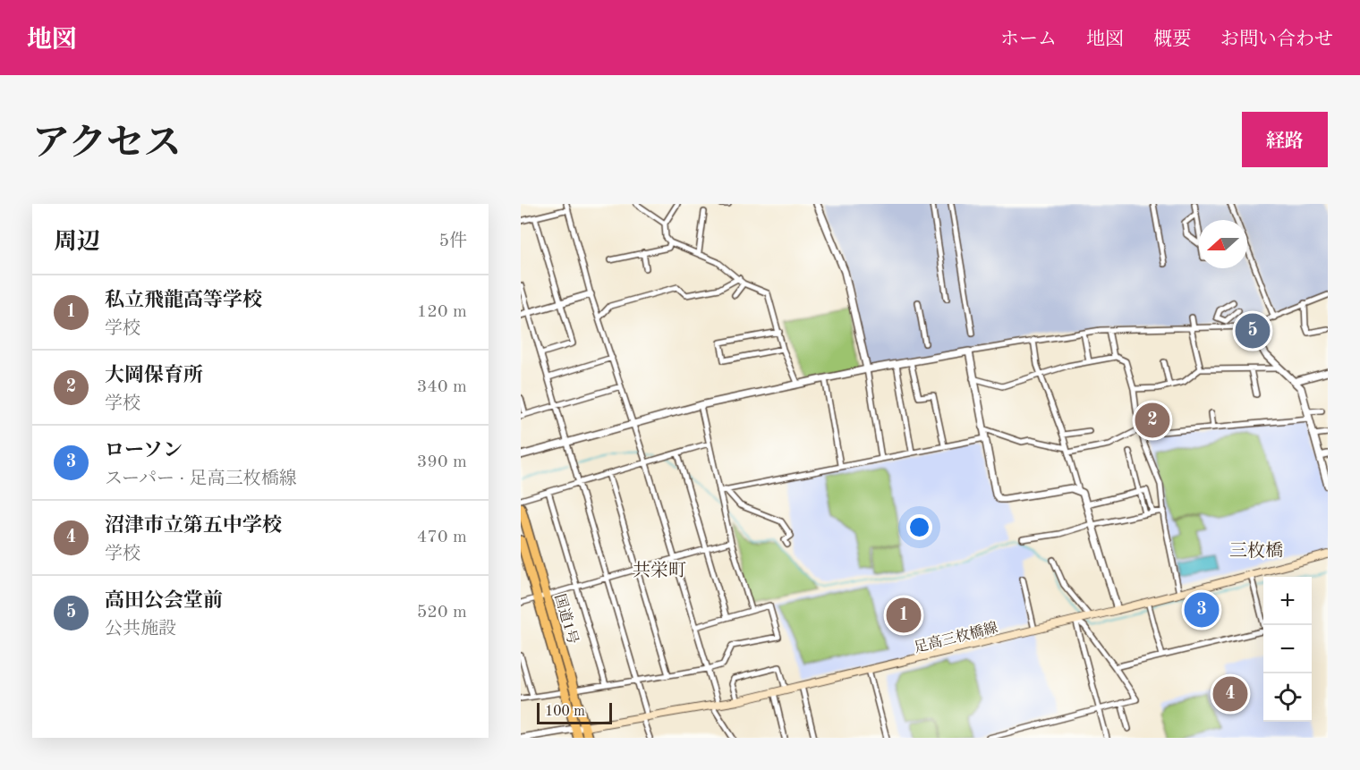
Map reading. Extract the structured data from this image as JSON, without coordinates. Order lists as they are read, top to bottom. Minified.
{"streets":{"highway":["国道1号"],"main road":["足高三枚橋線"]},"crossings":[["国道1号","足高三枚橋線"]],"districts":["三枚橋","共栄町"],"scale_bar":"100 m","north":"left","page":{"header":"地図","nav":["ホーム","地図","概要","お問い合わせ"],"title":"アクセス","buttons":"経路","heading":["周辺","5件"],"list":[{"mark":"1","name":"私立飛龍高等学校","note":"学校","value":"120 m"},{"mark":"2","name":"大岡保育所","note":"学校","value":"340 m"},{"mark":"3","name":"ローソン","note":"スーパー · 足高三枚橋線","value":"390 m"},{"mark":"4","name":"沼津市立第五中学校","note":"学校","value":"470 m"},{"mark":"5","name":"高田公会堂前","note":"公共施設","value":"520 m"}],"pins":["5","2","3","1","4"],"map_buttons":["+","−"],"scale":"100 m"}}
